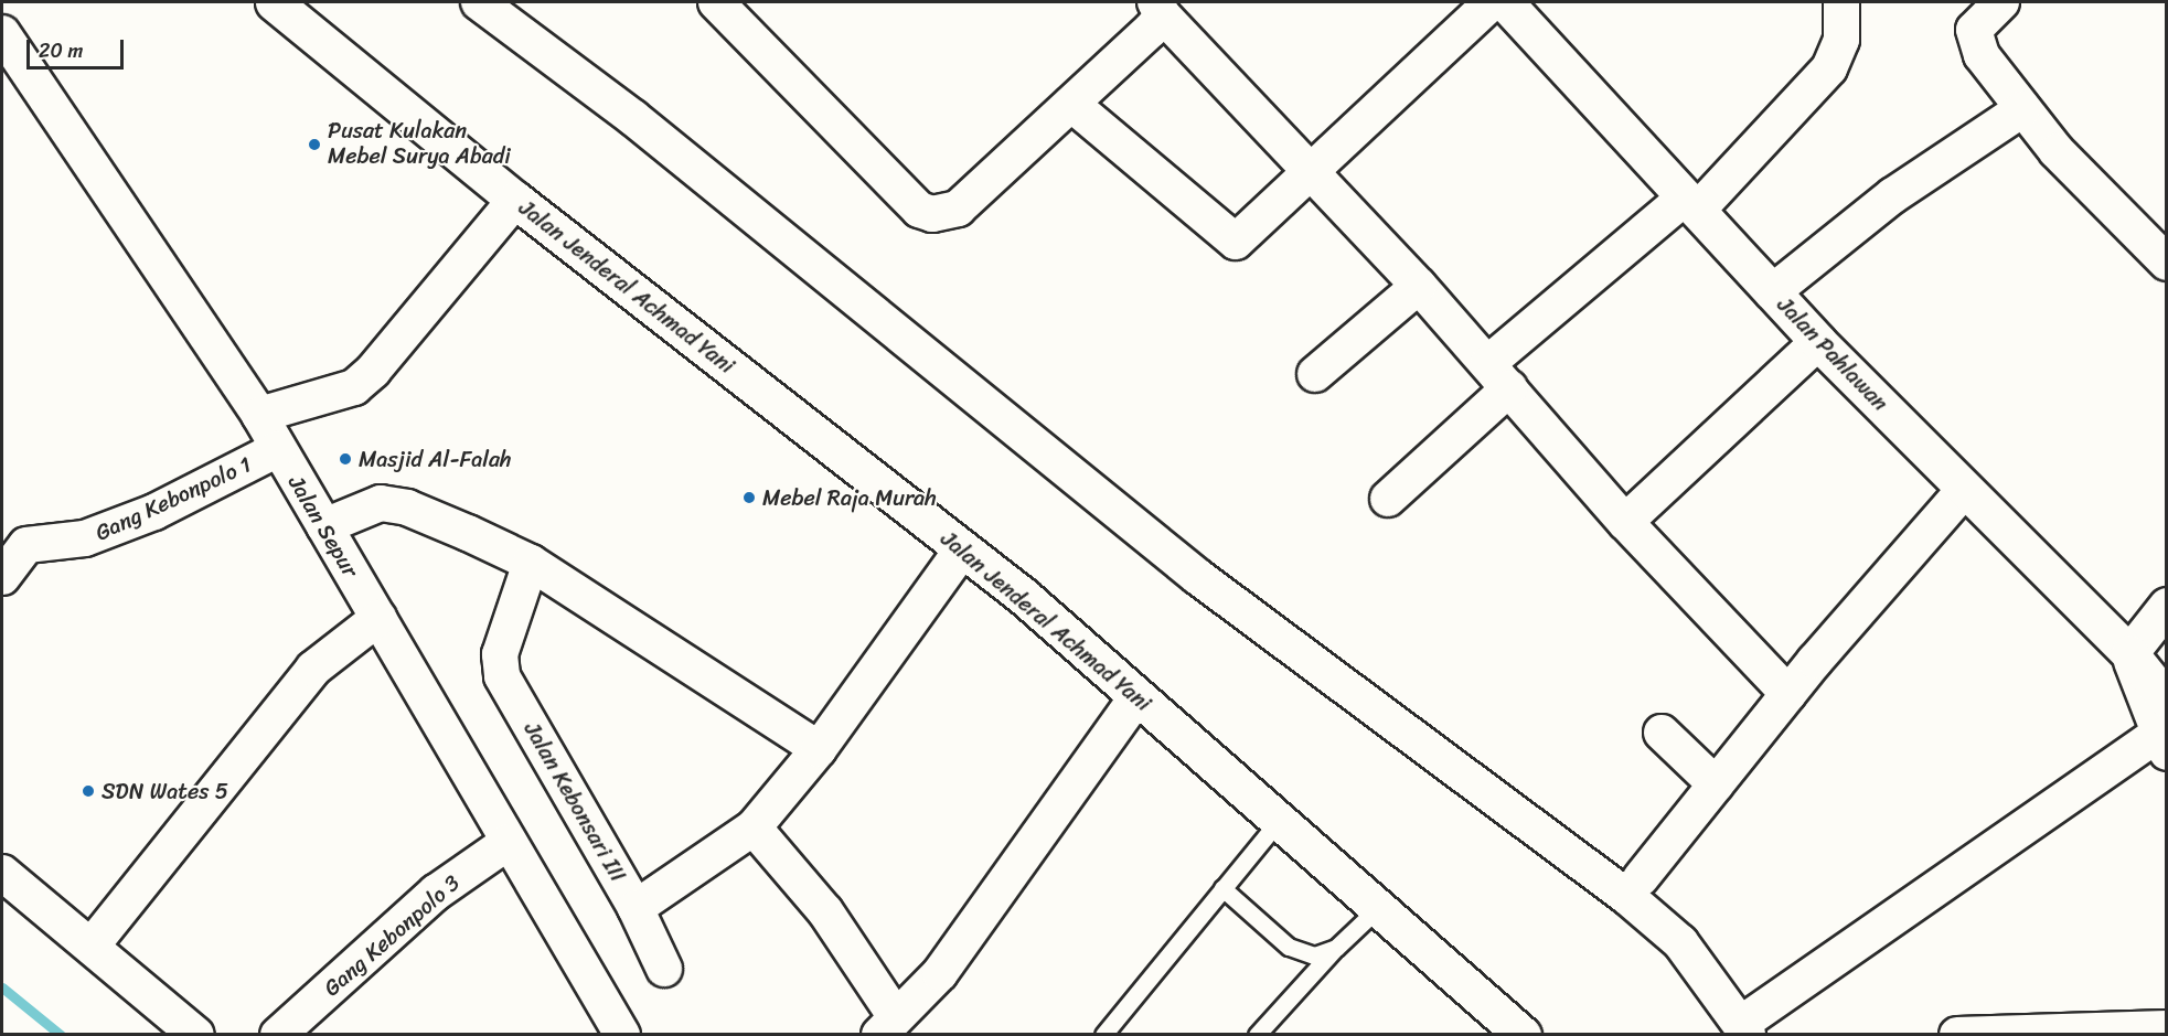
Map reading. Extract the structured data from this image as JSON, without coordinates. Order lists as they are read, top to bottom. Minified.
{"streets":{"main road":["Jalan Jenderal Achmad Yani","Jalan Pahlawan"],"street":["Gang Kebonpolo 1","Jalan Sepur","Jalan Kebonsari III","Gang Kebonpolo 3"]},"crossings":[["Jalan Jenderal Achmad Yani","Jalan Kebonsari III"],["Gang Kebonpolo 1","Jalan Sepur"],["Jalan Sepur","Gang Kebonpolo 3"]],"places":["Pusat Kulakan Mebel Surya Abadi","Masjid Al-Falah","Mebel Raja Murah","SDN Wates 5"],"scale_bar":"20 m"}
